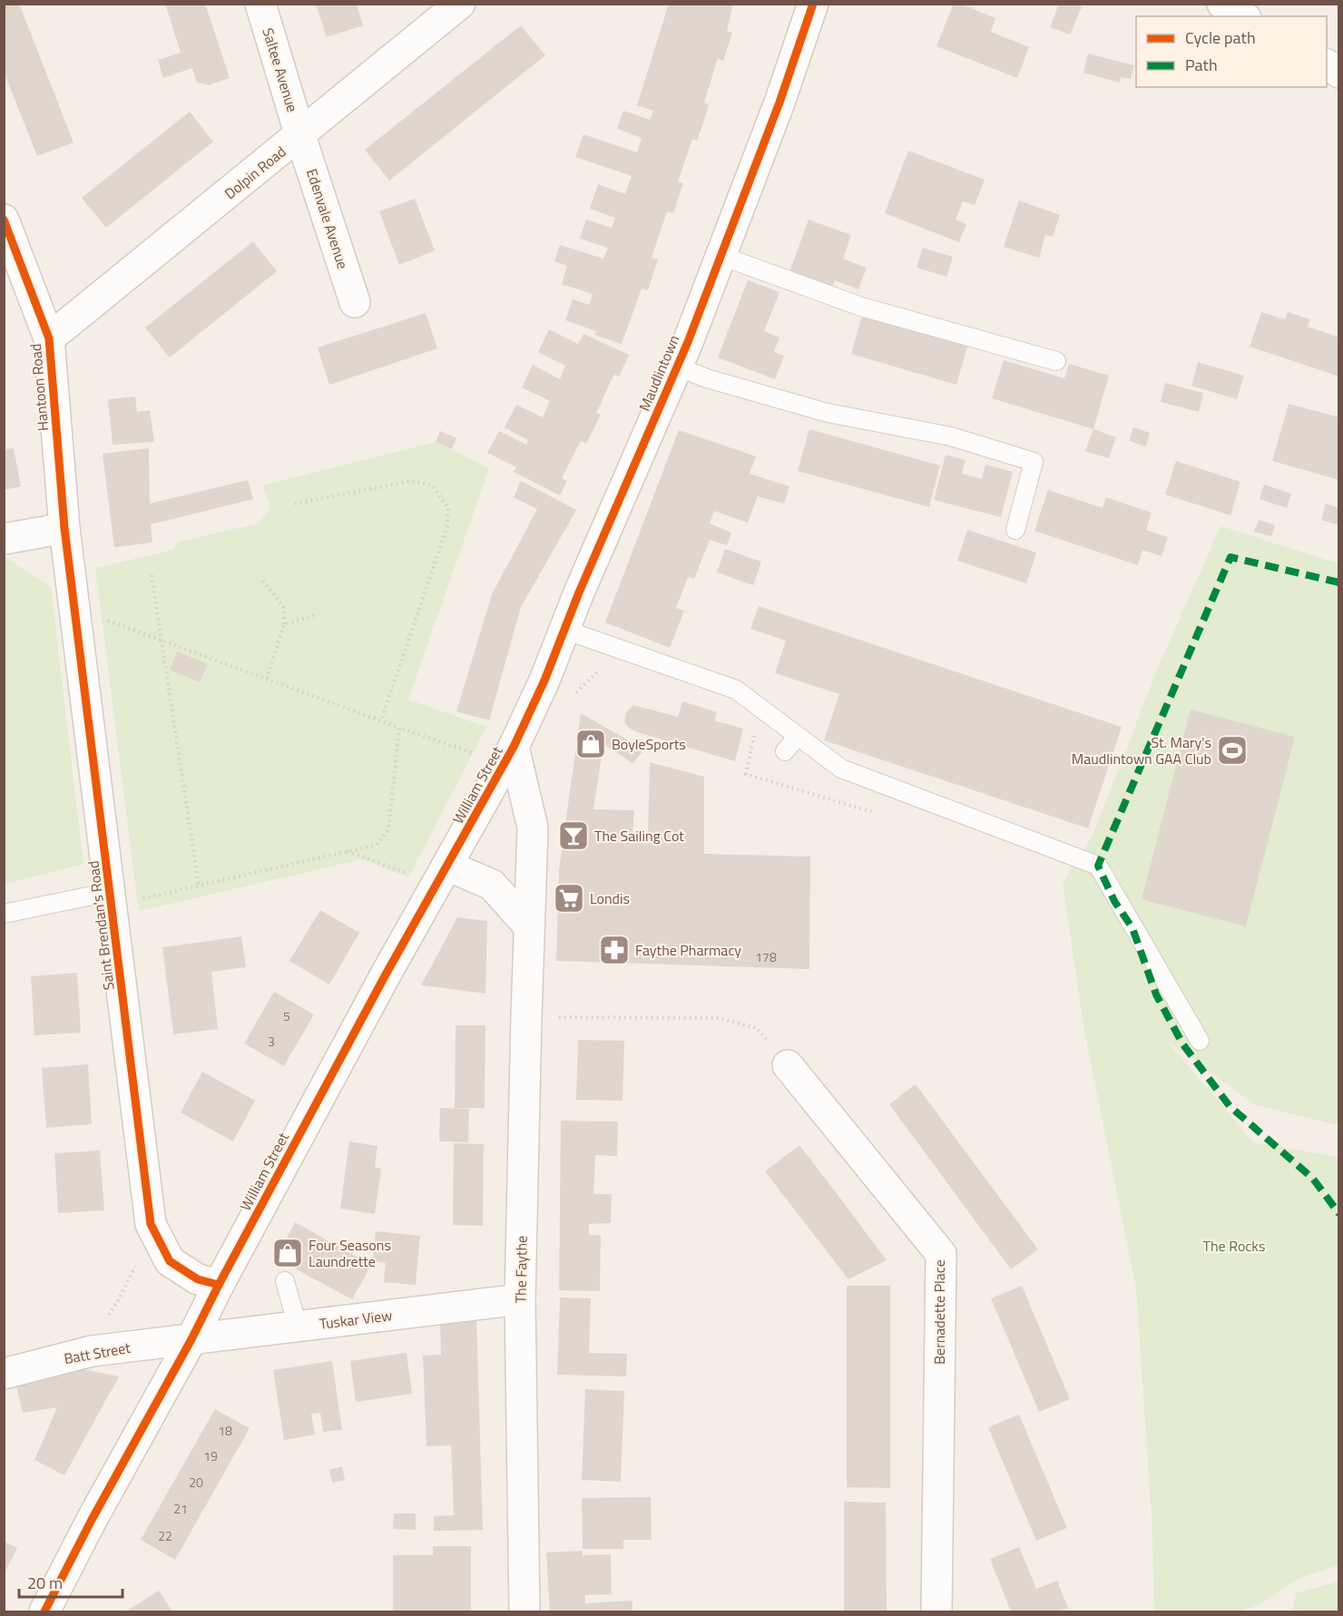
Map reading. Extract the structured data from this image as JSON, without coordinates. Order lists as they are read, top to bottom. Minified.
{"streets":{"street":["Saltee Avenue","Dolpin Road","Edenvale Avenue","Maudlintown","Hantoon Road","William Street","Saint Brendan's Road","The Faythe","Bernadette Place","Tuskar View","Batt Street"]},"crossings":[["Saltee Avenue","Dolpin Road"],["Saltee Avenue","Edenvale Avenue"],["Dolpin Road","Edenvale Avenue"],["Dolpin Road","Hantoon Road"],["Maudlintown","William Street"],["Maudlintown","The Faythe"],["Hantoon Road","Saint Brendan's Road"],["William Street","Saint Brendan's Road"],["William Street","The Faythe"],["William Street","Tuskar View"],["William Street","Batt Street"],["The Faythe","Tuskar View"],["Tuskar View","Batt Street"]],"parks":["The Rocks"],"places":{"shop":["BoyleSports","Four Seasons Laundrette"],"sports":["St. Mary's Maudlintown GAA Club"],"bar":["The Sailing Cot"],"supermarket":["Londis"],"pharmacy":["Faythe Pharmacy"]},"house_numbers":["178","5","3","18","19","20","21","22"],"legend":["Cycle path","Path"],"scale_bar":"20 m"}
